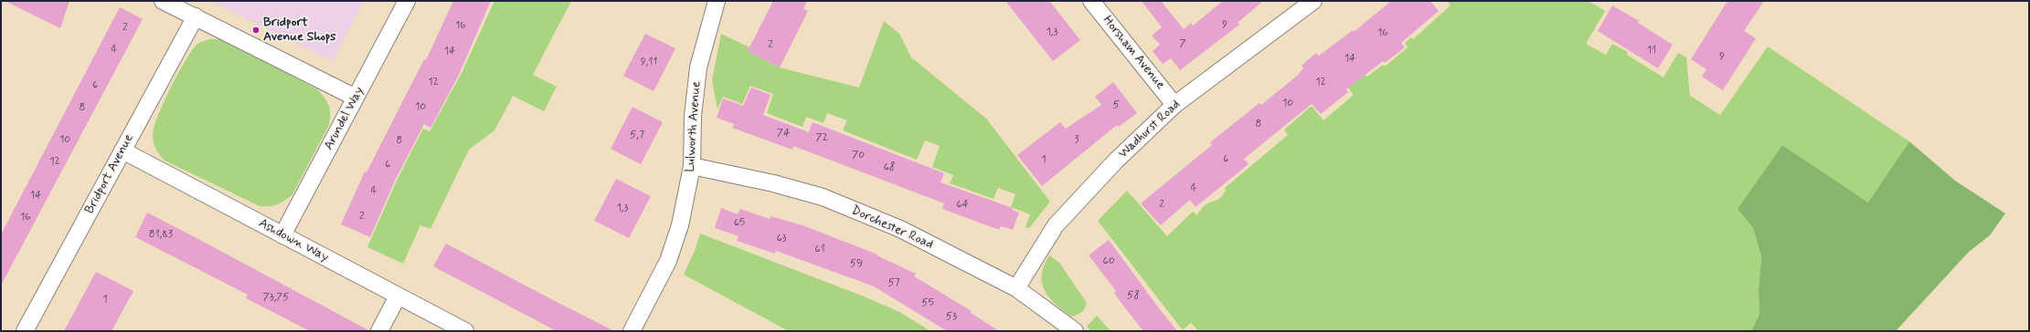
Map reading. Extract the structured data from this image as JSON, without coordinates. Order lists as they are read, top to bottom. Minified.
{"streets":{"street":["Horsham Avenue","Arundel Way","Lulworth Avenue","Wadhurst Road","Bridport Avenue","Dorchester Road","Ashdown Way"]},"crossings":[["Horsham Avenue","Wadhurst Road"],["Arundel Way","Ashdown Way"],["Lulworth Avenue","Dorchester Road"],["Wadhurst Road","Dorchester Road"],["Bridport Avenue","Ashdown Way"]],"places":["Bridport Avenue Shops"],"house_numbers":["9","16","2","1,3","16","7","2","4","11","14","9","14","9,11","12","12","6","10","5","10","8","8","74","5,7","72","10","3","8","70","6","1","12","6","68","4","4","14","64","2","1,3","2","16","65","81,83","63","61","60","59","57","58","73,75","1","55","53"]}
